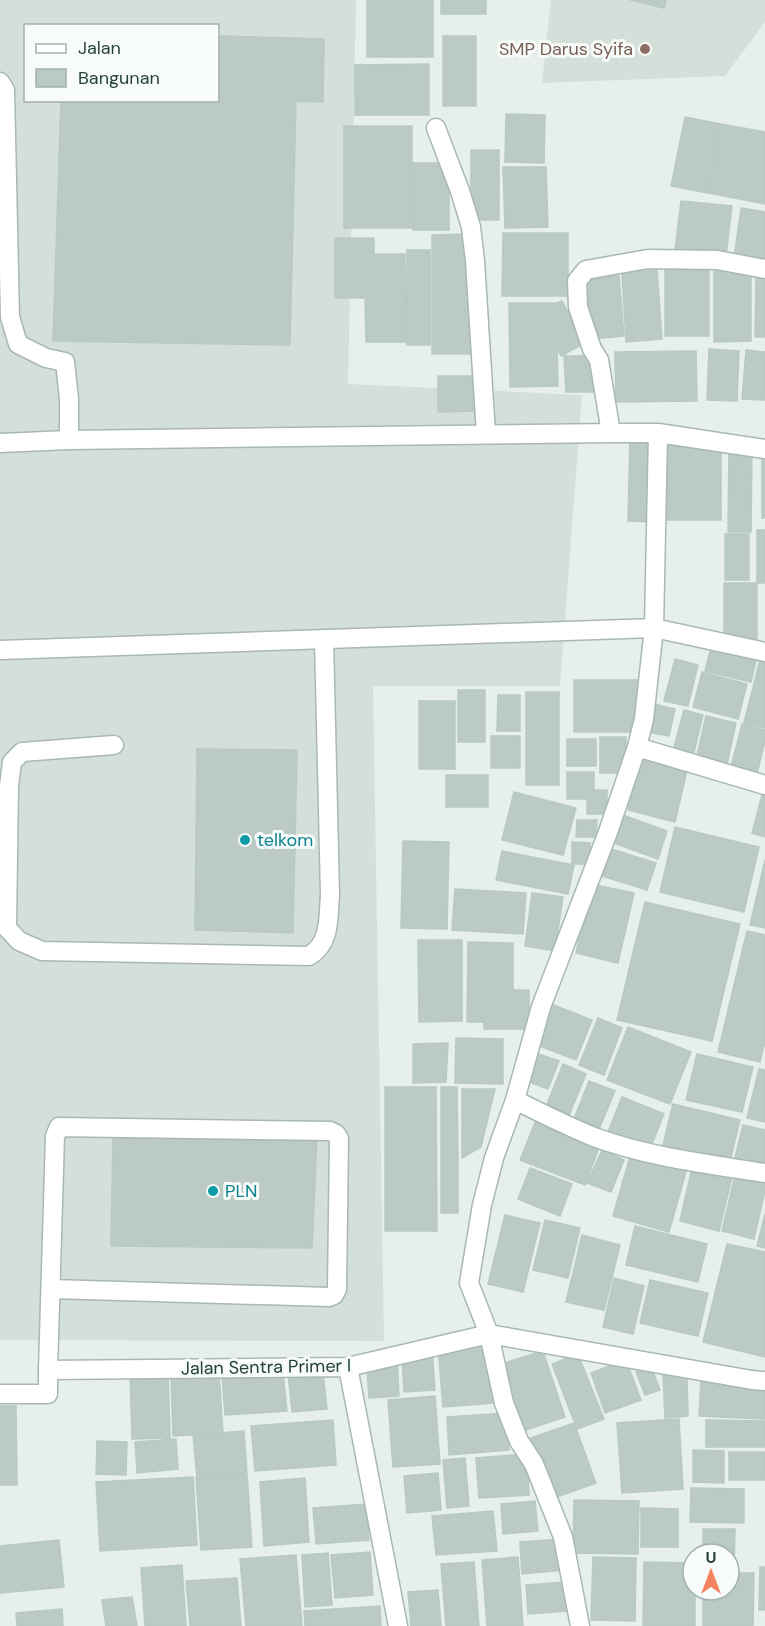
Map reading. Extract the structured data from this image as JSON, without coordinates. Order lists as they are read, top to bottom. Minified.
{"streets":{"street":["Jalan Sentra Primer I"]},"places":["SMP Darus Syifa","telkom","PLN"],"legend":["Jalan","Bangunan"],"north":"top"}
